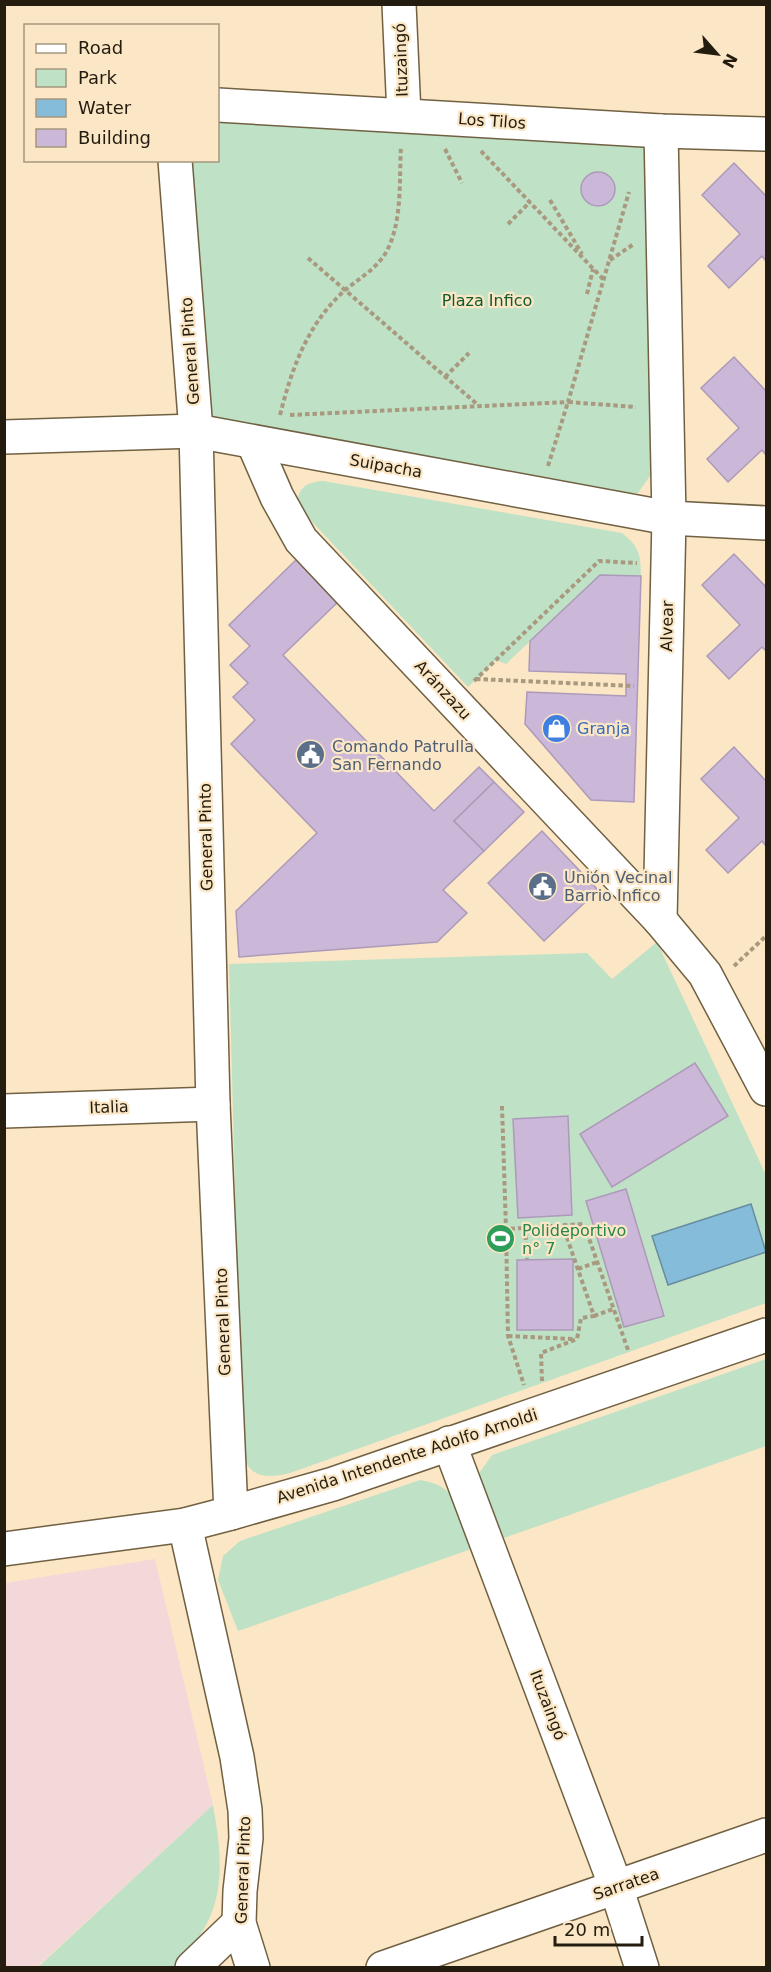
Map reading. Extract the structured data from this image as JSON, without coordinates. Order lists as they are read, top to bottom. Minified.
{"streets":{"street":["Ituzaingó","Los Tilos","General Pinto","Suipacha","Alvear","Aránzazu","Italia","Avenida Intendente Adolfo Arnoldi","Sarratea"]},"crossings":[["Ituzaingó","Los Tilos"],["Ituzaingó","Avenida Intendente Adolfo Arnoldi"],["Ituzaingó","Sarratea"],["Los Tilos","Alvear"],["General Pinto","Suipacha"],["General Pinto","Italia"],["General Pinto","Avenida Intendente Adolfo Arnoldi"],["Suipacha","Alvear"],["Suipacha","Aránzazu"],["Alvear","Aránzazu"]],"parks":["Plaza Infico"],"places":{"shop":["Granja"],"public building":["Comando Patrulla San Fernando","Unión Vecinal Barrio Infico"],"sports":["Polideportivo n° 7"]},"legend":["Road","Park","Water","Building"],"scale_bar":"20 m","north":"bottom right"}
